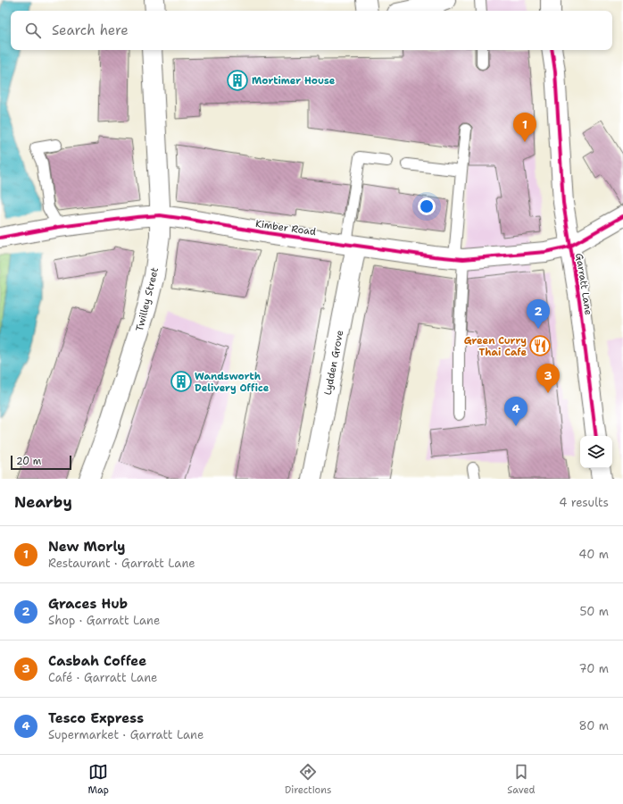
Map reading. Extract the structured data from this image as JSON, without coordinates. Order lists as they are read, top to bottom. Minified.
{"streets":{"street":["Kimber Road","Garratt Lane","Twilley Street","Lydden Grove"]},"crossings":[["Kimber Road","Garratt Lane"],["Kimber Road","Twilley Street"],["Kimber Road","Lydden Grove"]],"places":{"building":["Mortimer House","Wandsworth Delivery Office"],"restaurant":["Green Curry Thai Cafe"]},"scale_bar":"20 m","page":{"search":"Search here","pins":["1","2","3","4"],"scale":"20 m","heading":["Nearby","4 results"],"list":[{"mark":"1","name":"New Morly","note":"Restaurant · Garratt Lane","value":"40 m"},{"mark":"2","name":"Graces Hub","note":"Shop · Garratt Lane","value":"50 m"},{"mark":"3","name":"Casbah Coffee","note":"Café · Garratt Lane","value":"70 m"},{"mark":"4","name":"Tesco Express","note":"Supermarket · Garratt Lane","value":"80 m"}],"nav":["Map","Directions","Saved"]}}
